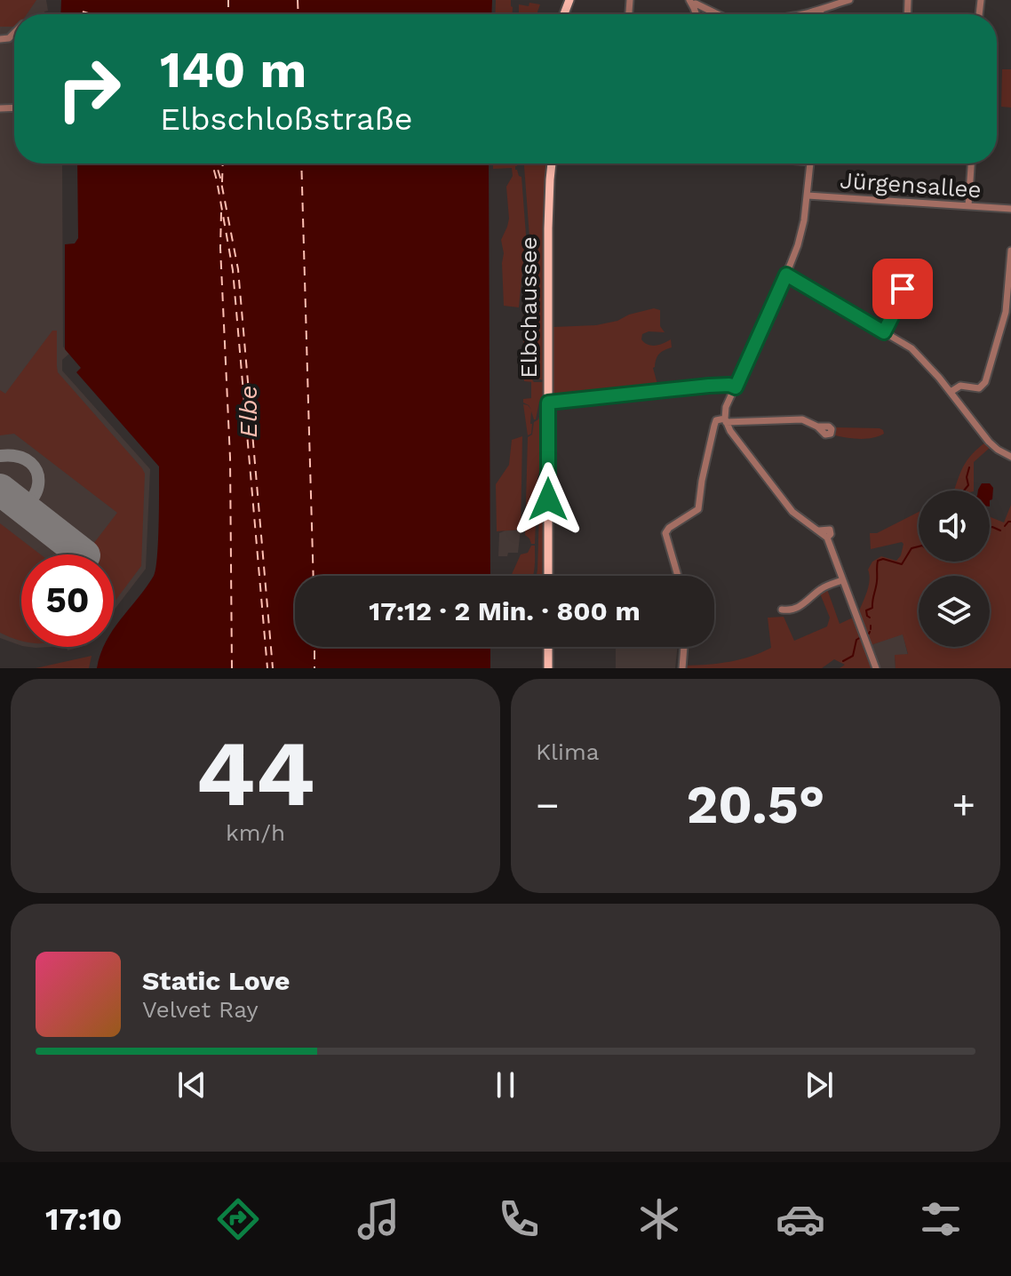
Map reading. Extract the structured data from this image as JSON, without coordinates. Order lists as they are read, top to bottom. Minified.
{"streets":{"main road":["Elbchaussee"],"street":["Jürgensallee"]},"water":["Elbe"],"page":{"turn":["140 m","Elbschloßstraße"],"limit":"50","trip":"17:12 · 2 Min. · 800 m","tile":[["44","km/h"],"Klima"],"heat":["−","20.5°","+"],"song":["Static Love","Velvet Ray"],"tabs":"17:10"}}
